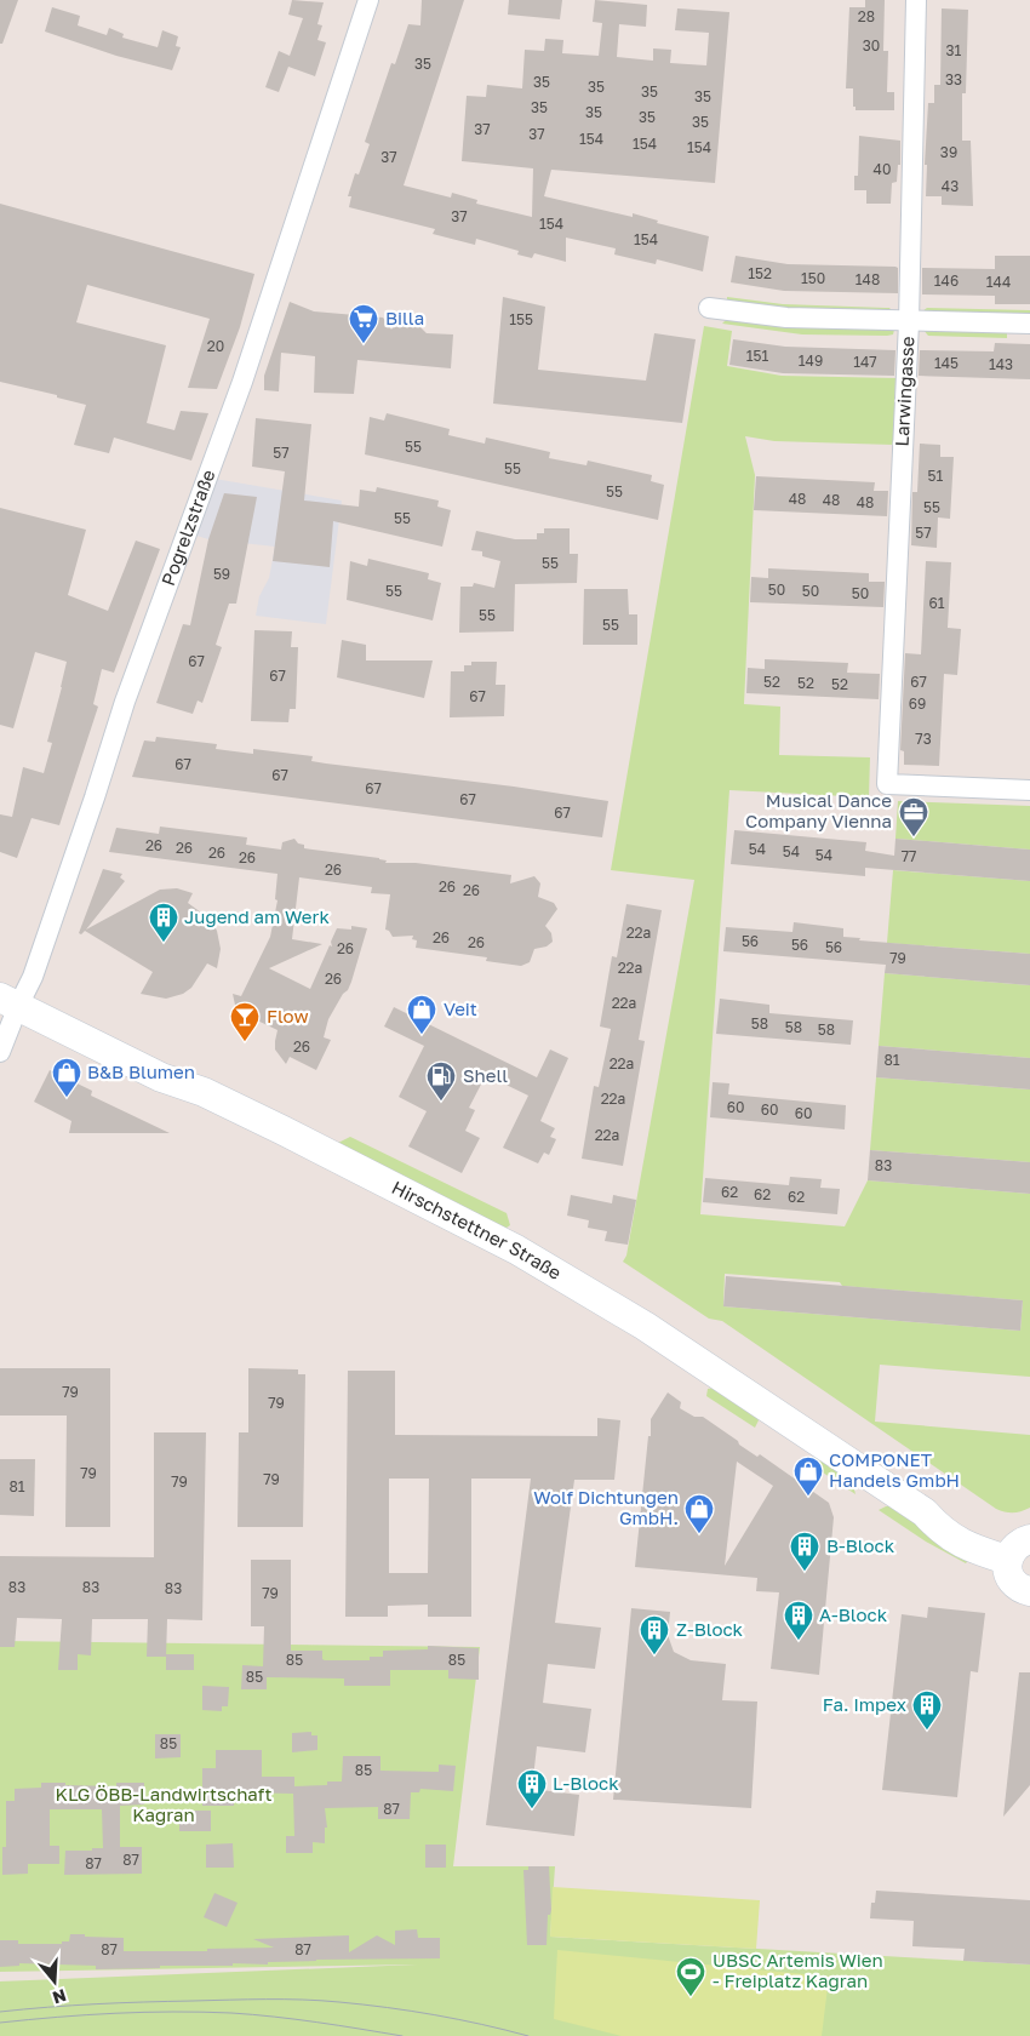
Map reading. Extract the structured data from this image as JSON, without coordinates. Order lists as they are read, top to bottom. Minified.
{"streets":{"main road":["Hirschstettner Straße"],"street":["Larwingasse","Pogrelzstraße"]},"crossings":[["Pogrelzstraße","Hirschstettner Straße"]],"parks":["KLG ÖBB-Landwirtschaft Kagran"],"places":{"supermarket":["Billa"],"office":["Musical Dance Company Vienna"],"building":["Jugend am Werk","B-Block","A-Block","Z-Block","Fa. Impex","L-Block"],"shop":["Veit","B&B Blumen","COMPONET Handels GmbH","Wolf Dichtungen GmbH."],"bar":["Flow"],"fuel station":["Shell"],"sports":["UBSC Artemis Wien - Freiplatz Kagran"]},"house_numbers":["28","30","31","35","33","35","35","35","35","35","35","35","35","37","37","154","154","154","39","37","40","43","37","154","154","152","150","148","146","144","155","20","151","149","147","145","143","55","57","55","51","55","48","48","48","55","55","57","55","59","50","55","50","50","61","55","55","67","67","52","67","52","52","67","69","73","67","67","67","67","67","26","26","54","54","26","54","77","26","26","26","26","22a","26","56","26","56","56","26","79","22a","26","22a","58","58","58","26","81","22a","22a","60","60","60","22a","83","62","62","62","79","79","79","79","79","81","83","83","83","79","85","85","85","85","85","87","87","87","87","87"],"north":"bottom"}
